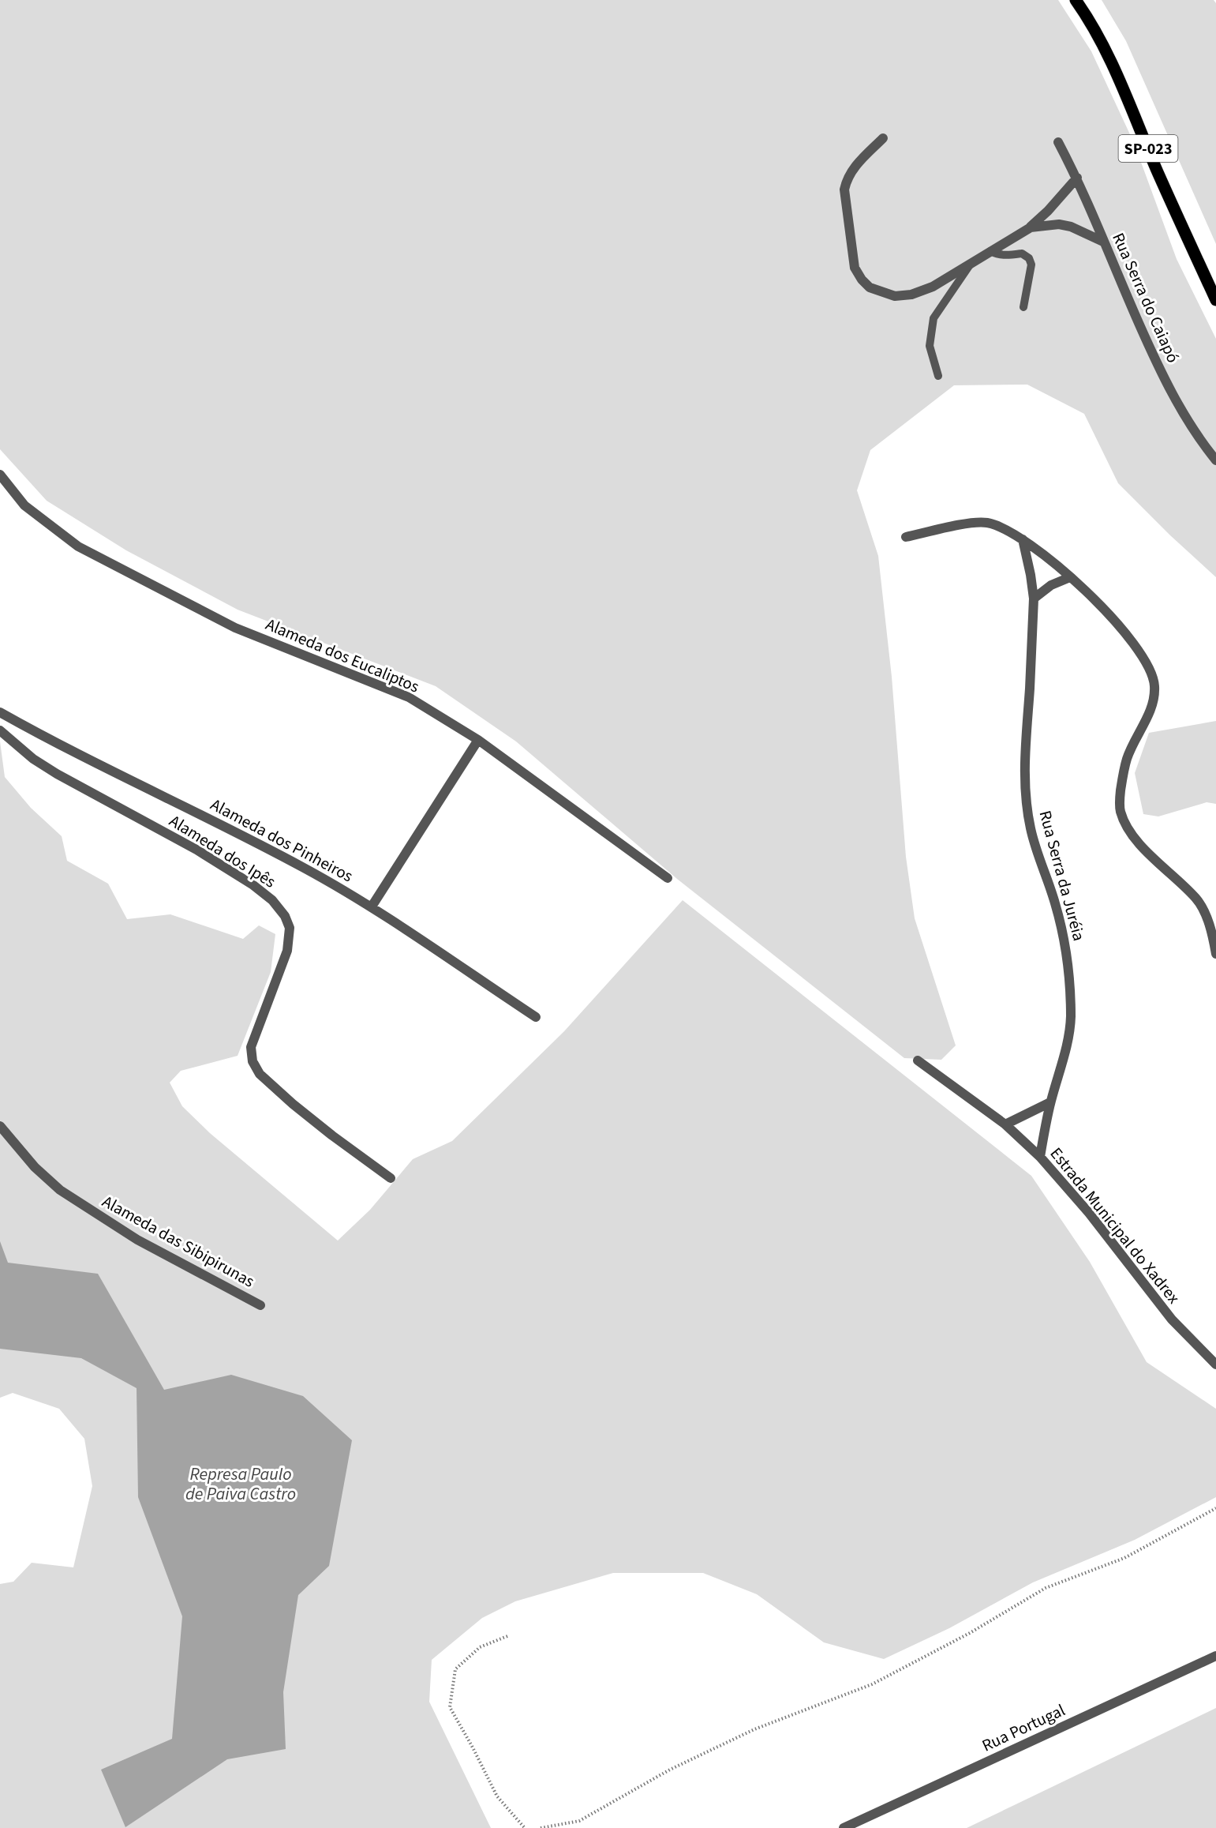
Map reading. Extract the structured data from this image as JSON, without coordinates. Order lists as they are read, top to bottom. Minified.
{"streets":{"main road":["SP-023"],"street":["Rua Serra do Caiapó","Alameda dos Eucaliptos","Alameda dos Pinheiros","Alameda dos Ipês","Rua Serra da Juréia","Estrada Municipal do Xadrex","Alameda das Sibipirunas","Rua Portugal"]},"crossings":[["Rua Serra da Juréia","Estrada Municipal do Xadrex"]],"water":["Represa Paulo de Paiva Castro"]}
